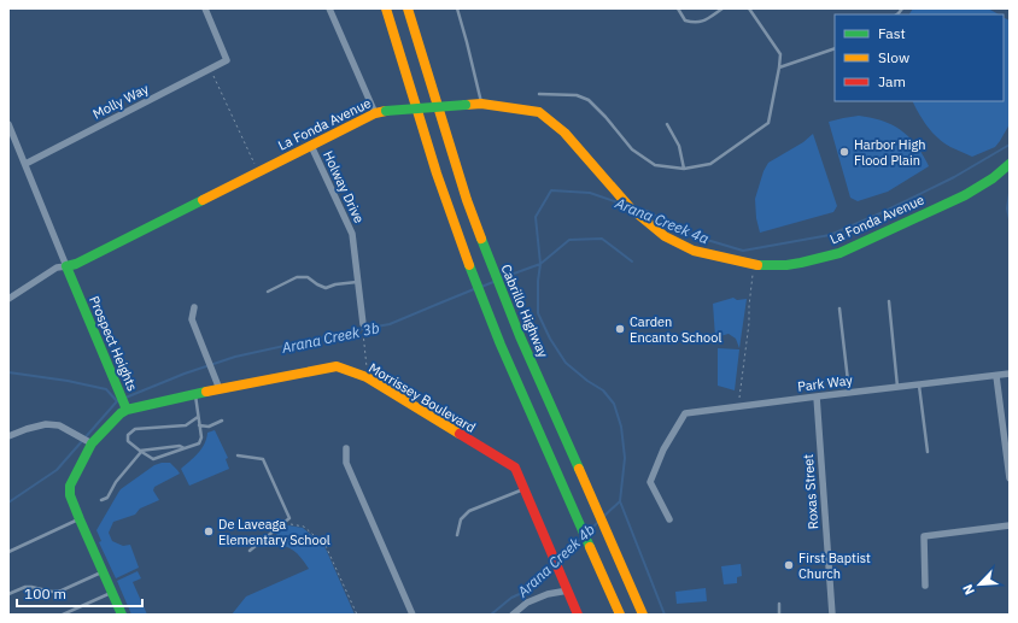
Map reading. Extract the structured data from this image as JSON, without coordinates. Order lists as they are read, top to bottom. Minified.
{"streets":{"main road":["La Fonda Avenue","Cabrillo Highway","Prospect Heights","Morrissey Boulevard"],"street":["Molly Way","Holway Drive","Park Way","Roxas Street"]},"crossings":[["Molly Way","Prospect Heights"],["La Fonda Avenue","Holway Drive"],["La Fonda Avenue","Prospect Heights"],["Prospect Heights","Morrissey Boulevard"],["Park Way","Roxas Street"]],"water":["Arana Creek 4a","Arana Creek 3b","Arana Creek 4b"],"places":["Harbor High Flood Plain","Carden Encanto School","De Laveaga Elementary School","First Baptist Church"],"legend":["Fast","Slow","Jam"],"scale_bar":"100 m","north":"bottom left"}
